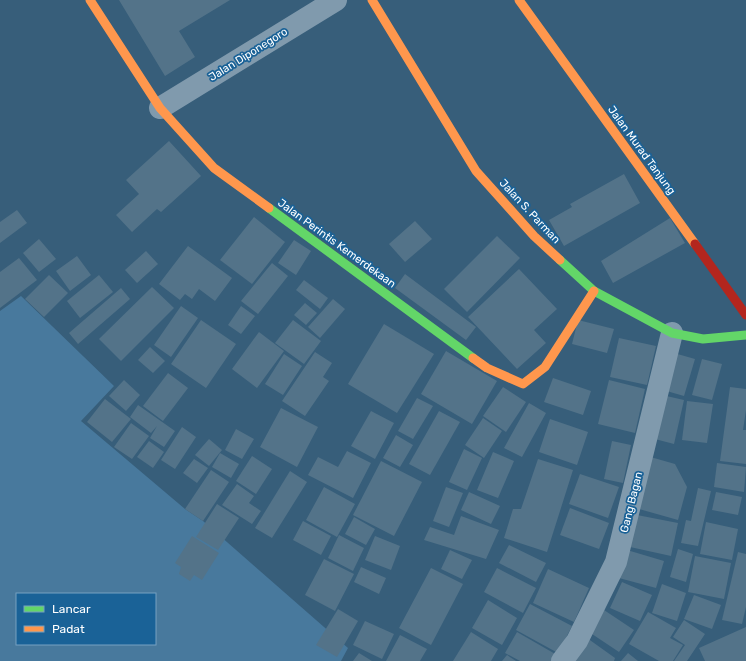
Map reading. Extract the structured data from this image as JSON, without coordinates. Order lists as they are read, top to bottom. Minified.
{"streets":{"street":["Jalan Diponegoro","Jalan Murad Tanjung","Jalan S. Parman","Jalan Perintis Kemerdekaan","Gang Bagan"]},"crossings":[["Jalan Diponegoro","Jalan Perintis Kemerdekaan"],["Jalan S. Parman","Jalan Perintis Kemerdekaan"],["Jalan S. Parman","Gang Bagan"]],"legend":["Lancar","Padat"]}
